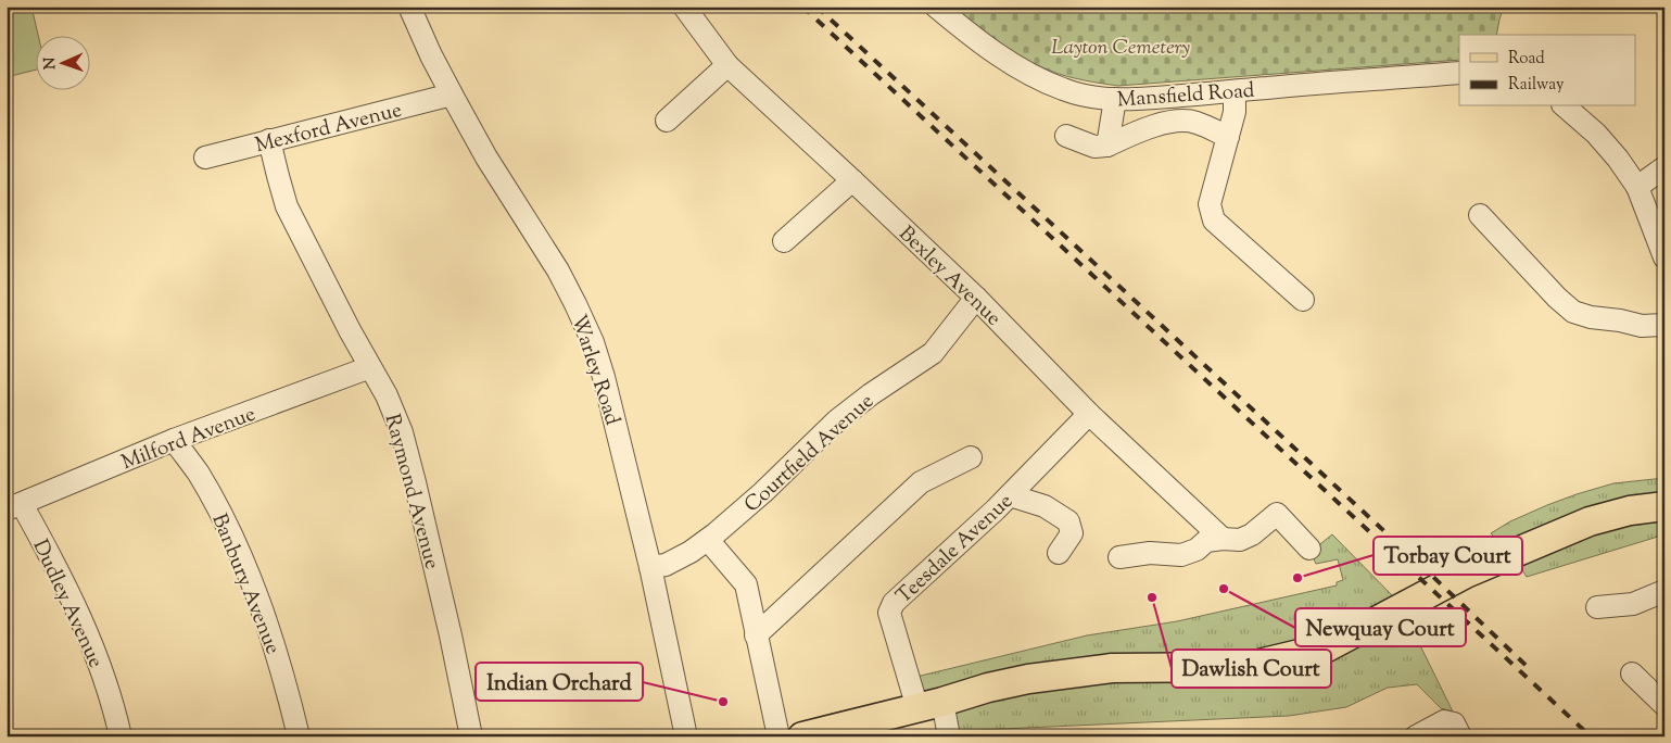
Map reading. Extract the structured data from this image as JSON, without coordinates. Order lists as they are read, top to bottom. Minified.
{"streets":{"street":["Mansfield Road","Mexford Avenue","Bexley Avenue","Warley Road","Milford Avenue","Courtfield Avenue","Raymond Avenue","Teesdale Avenue","Banbury Avenue","Dudley Avenue"]},"crossings":[["Mexford Avenue","Warley Road"],["Mexford Avenue","Raymond Avenue"],["Bexley Avenue","Courtfield Avenue"],["Bexley Avenue","Teesdale Avenue"],["Warley Road","Courtfield Avenue"],["Milford Avenue","Raymond Avenue"],["Milford Avenue","Banbury Avenue"],["Milford Avenue","Dudley Avenue"]],"parks":["Layton Cemetery"],"places":["Torbay Court","Newquay Court","Dawlish Court","Indian Orchard"],"legend":["Road","Railway"],"north":"left"}
